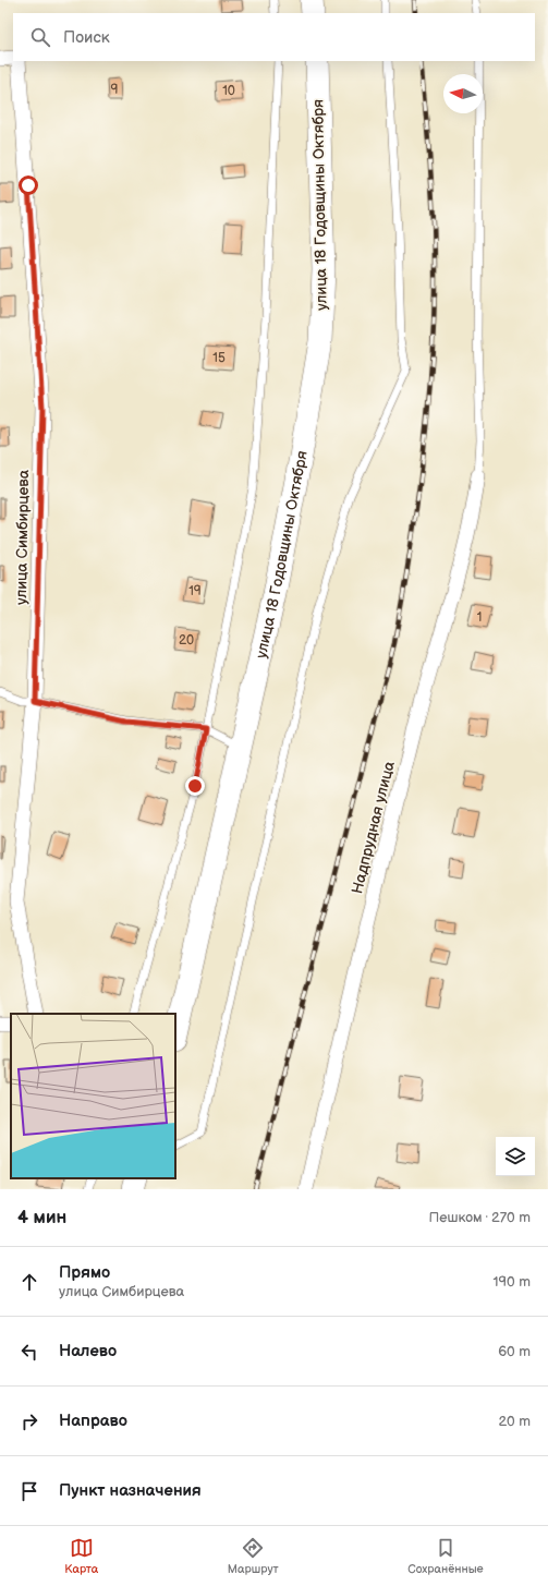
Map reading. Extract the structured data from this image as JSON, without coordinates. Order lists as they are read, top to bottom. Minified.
{"streets":{"main road":["улица 18 Годовщины Октября"],"street":["улица Симбирцева","Надпрудная улица"]},"house_numbers":["9","10","15","19","1","20"],"north":"left","page":{"search":"Поиск","heading":["4 мин","Пешком · 270 m"],"list":[["Прямо","улица Симбирцева","190 m"],["Налево","60 m"],["Направо","20 m"],"Пункт назначения"],"nav":["Карта","Маршрут","Сохранённые"]}}
